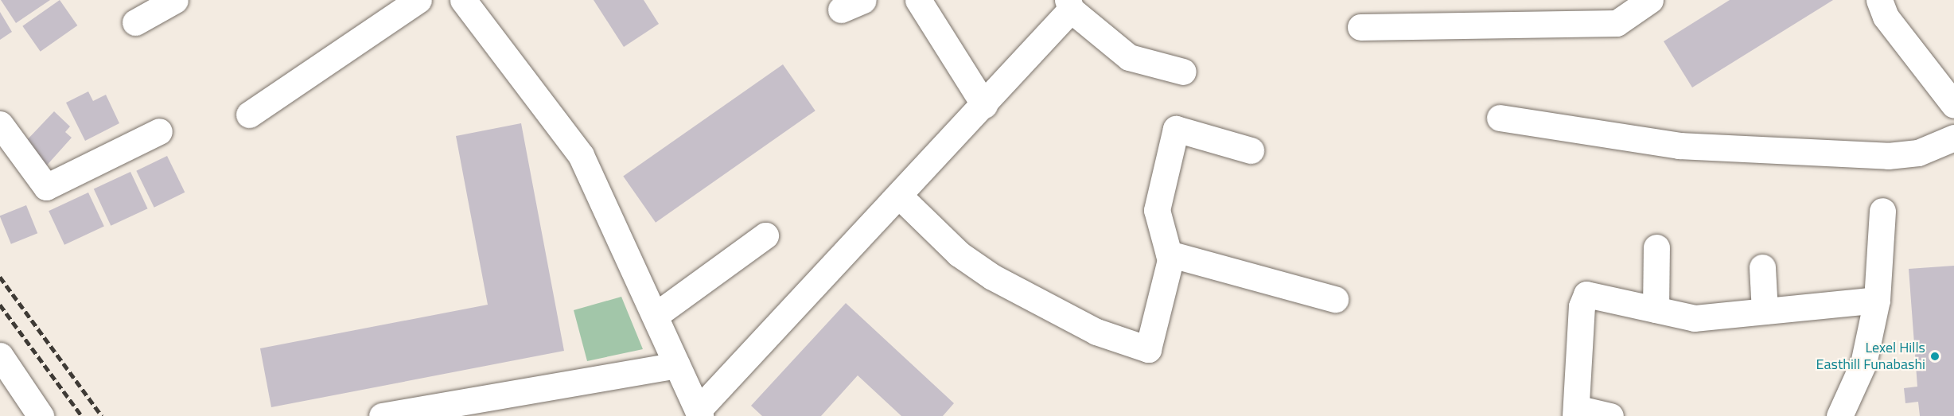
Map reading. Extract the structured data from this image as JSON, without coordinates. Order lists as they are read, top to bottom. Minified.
{"places":["Lexel Hills Easthill Funabashi"]}
